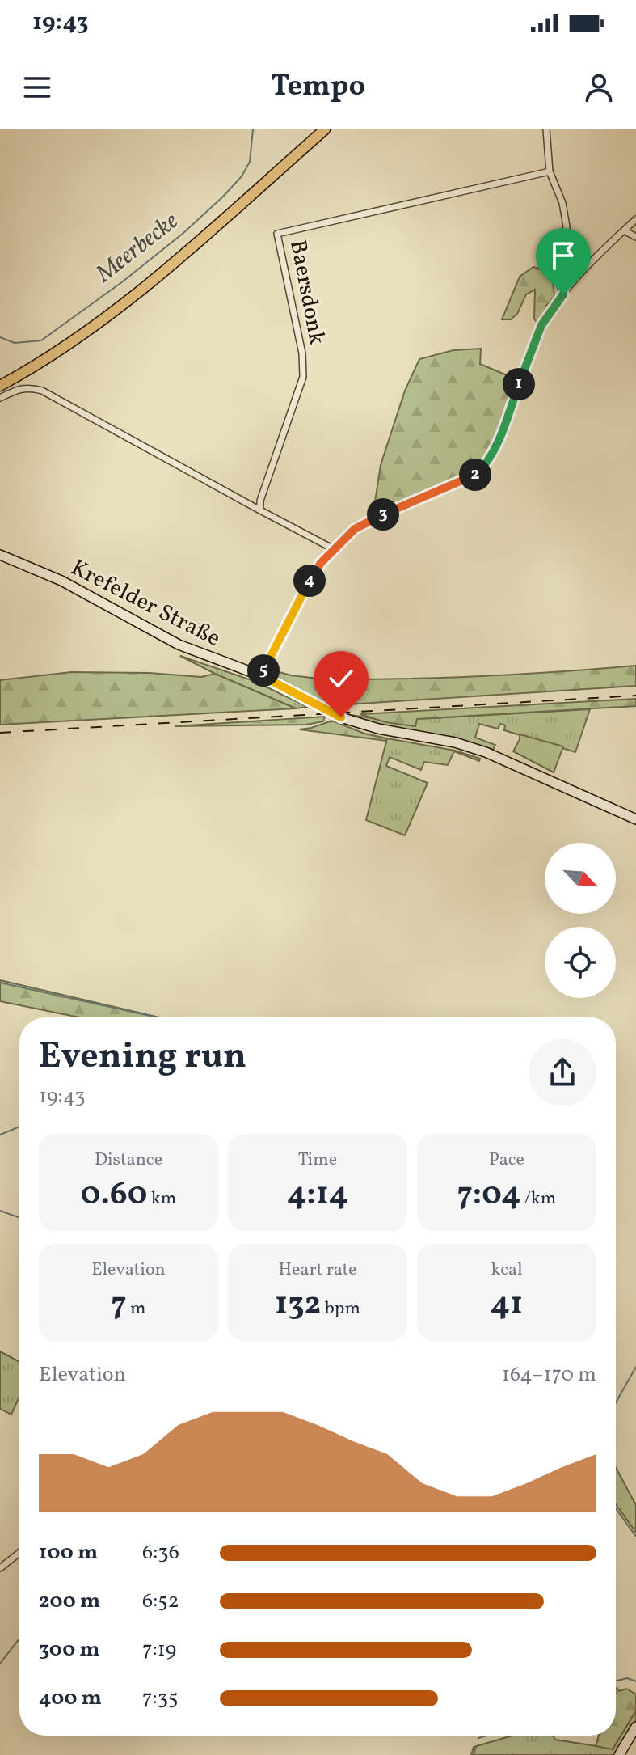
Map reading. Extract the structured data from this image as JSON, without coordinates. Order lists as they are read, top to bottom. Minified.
{"streets":{"main road":["Krefelder Straße"],"street":["Baersdonk"]},"water":["Meerbecke"],"north":"bottom right","page":{"status":"19:43","header":"Tempo","pins":["1","2","3","4","5"],"heading":["Evening run","19:43"],"stats":[["Distance","0.60 km"],["Time","4:14"],["Pace","7:04 /km"],["Elevation","7 m"],["Heart rate","132 bpm"],["kcal","41"]],"chart":["Elevation","164–170 m"],"list":[{"name":"100 m","note":"6:36"},{"name":"200 m","note":"6:52"},{"name":"300 m","note":"7:19"},{"name":"400 m","note":"7:35"}]}}
